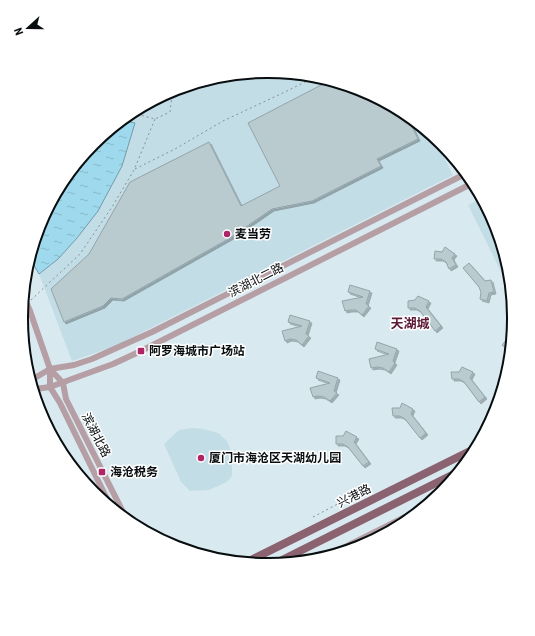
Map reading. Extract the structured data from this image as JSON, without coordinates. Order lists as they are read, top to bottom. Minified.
{"streets":{"main road":["兴港路"],"street":["滨湖北二路","滨湖北路"]},"crossings":[["滨湖北二路","滨湖北路"]],"districts":["天湖城"],"places":{"other":["麦当劳","厦门市海沧区天湖幼儿园"],"transit":["阿罗海城市广场站","海沧税务"]},"north":"left"}
